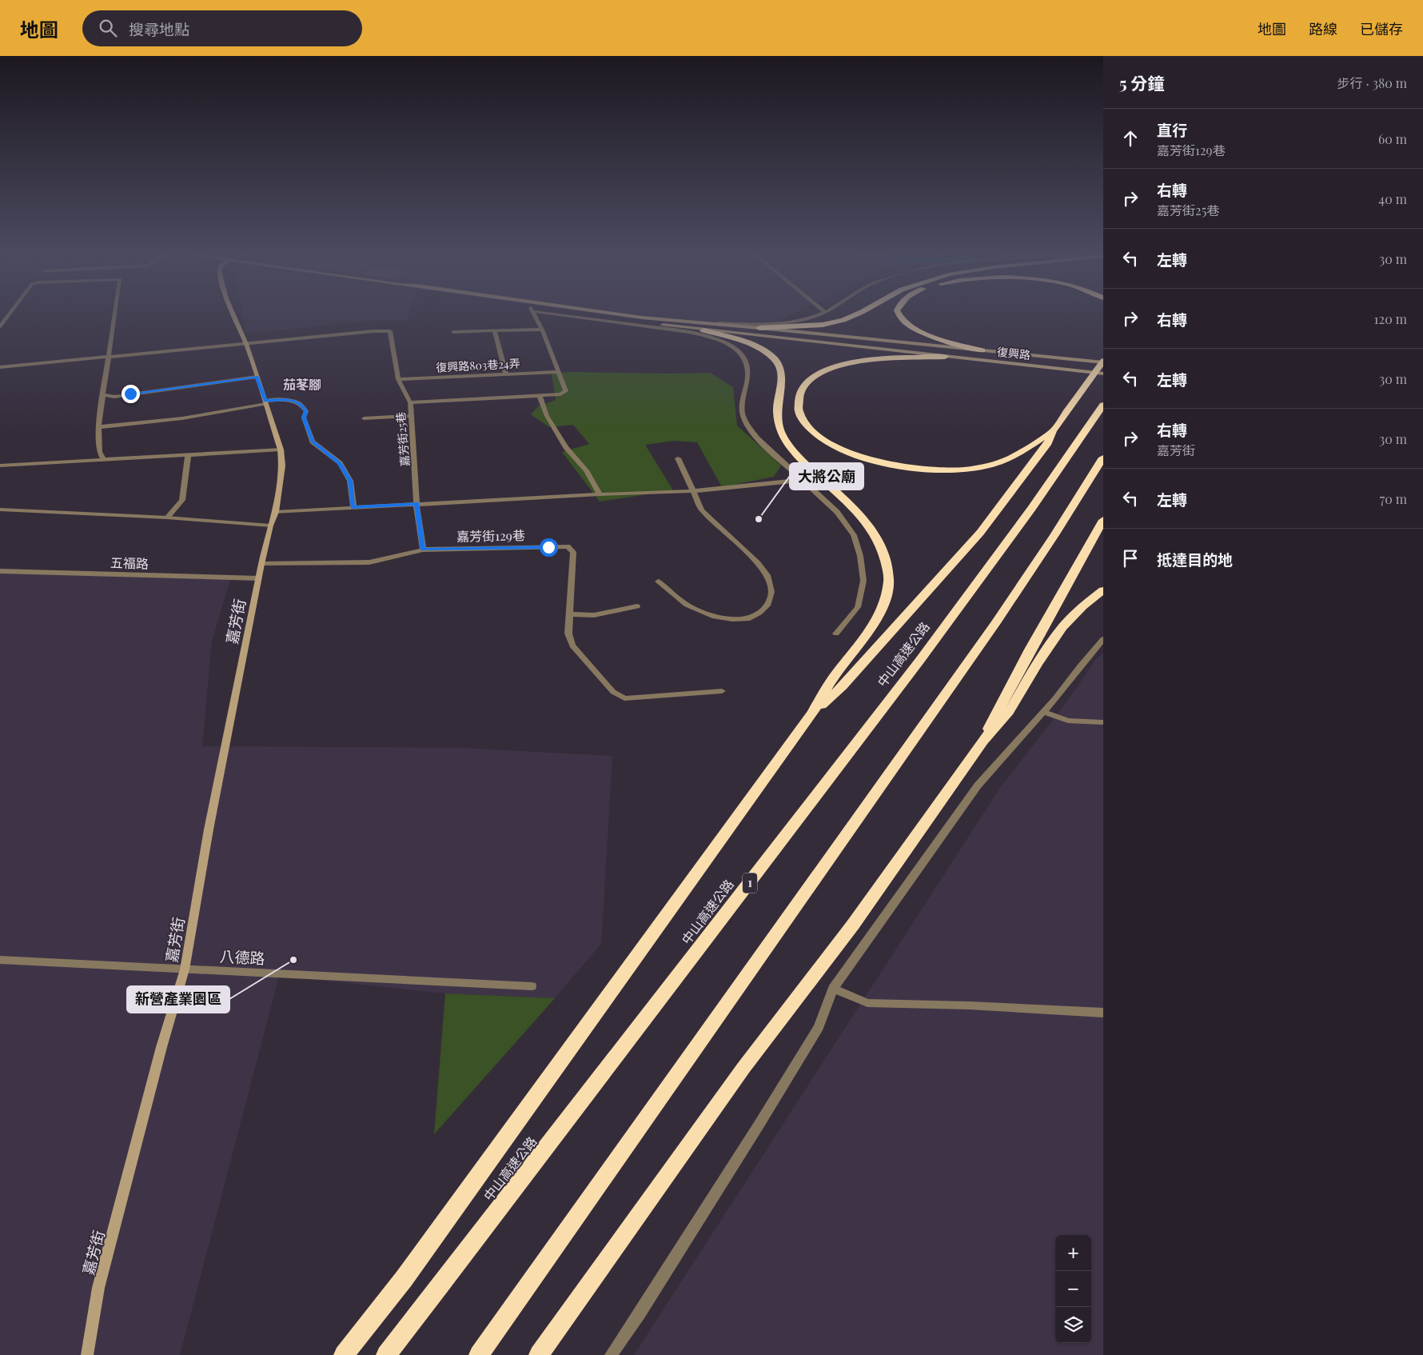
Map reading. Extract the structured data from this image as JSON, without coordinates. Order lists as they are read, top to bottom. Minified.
{"streets":{"highway":["中山高速公路","1"],"main road":["復興路","嘉芳街"],"street":["復興路803巷24弄","嘉芳街25巷","嘉芳街129巷","五福路","八德路"]},"crossings":[["復興路803巷24弄","嘉芳街25巷"],["嘉芳街25巷","嘉芳街129巷"],["嘉芳街25巷","嘉芳街"],["嘉芳街129巷","嘉芳街"],["五福路","嘉芳街"],["嘉芳街","八德路"]],"districts":["茄苳腳"],"places":["大將公廟","新營產業園區"],"page":{"header":"地圖","search":"搜尋地點","nav":["地圖","路線","已儲存"],"heading":["5 分鐘","步行 · 380 m"],"list":[["直行","嘉芳街129巷","60 m"],["右轉","嘉芳街25巷","40 m"],["左轉","30 m"],["右轉","120 m"],["左轉","30 m"],["右轉","嘉芳街","30 m"],["左轉","70 m"],"抵達目的地"],"map_buttons":["+","−"]}}
